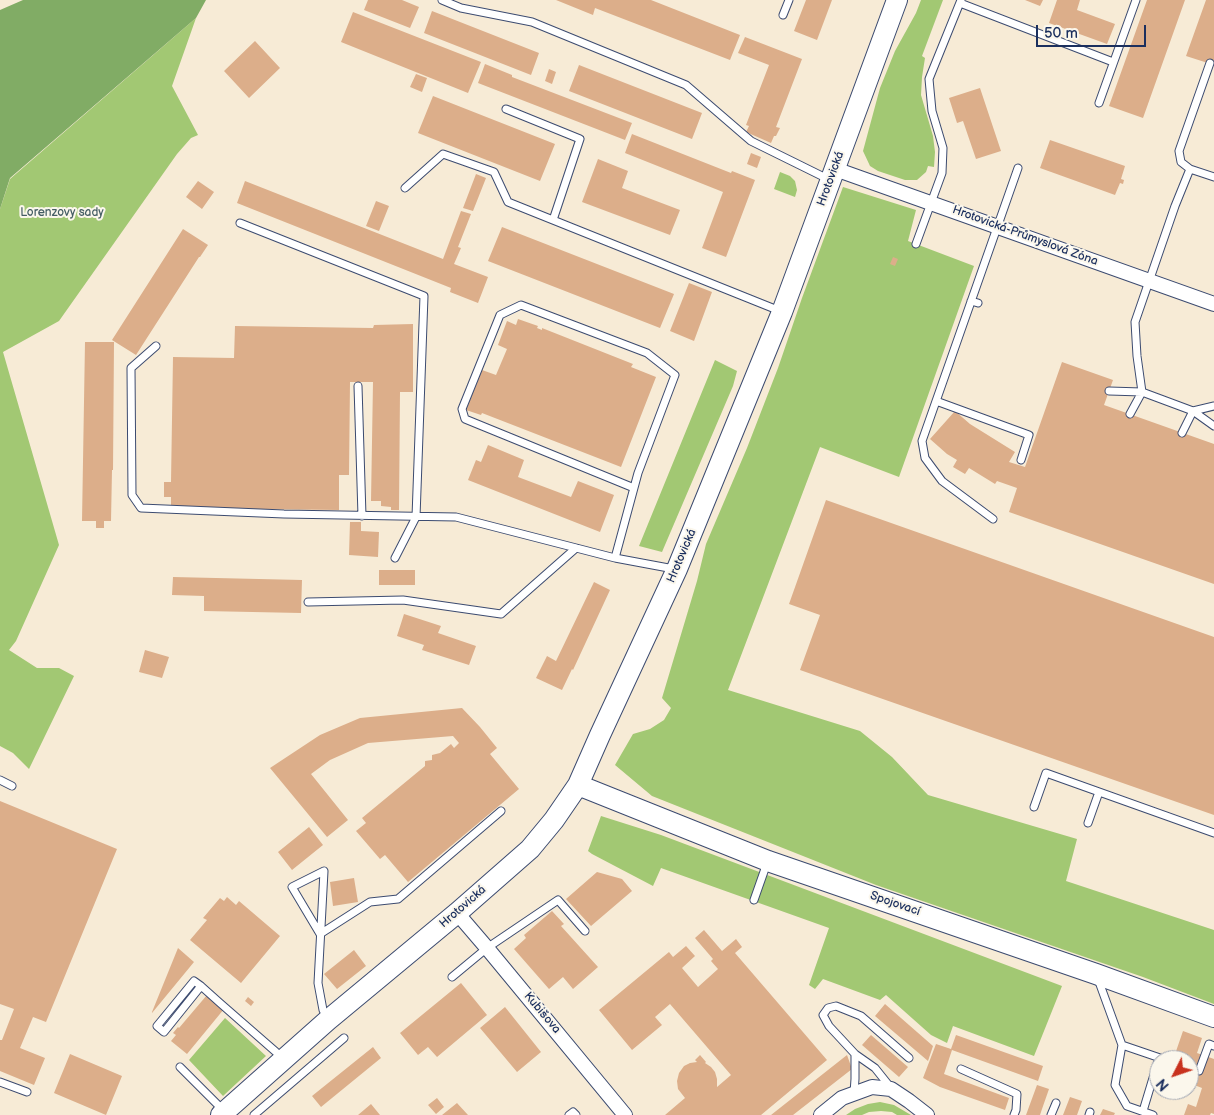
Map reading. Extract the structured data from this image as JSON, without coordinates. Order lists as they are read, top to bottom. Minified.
{"streets":{"main road":["Hrotovická","Spojovací"],"street":["Hrotovická-Průmyslová Zóna","Kubišova"]},"crossings":[["Hrotovická","Hrotovická-Průmyslová Zóna"],["Hrotovická","Spojovací"],["Hrotovická","Kubišova"]],"parks":["Lorenzovy sady"],"scale_bar":"50 m","north":"bottom left"}
